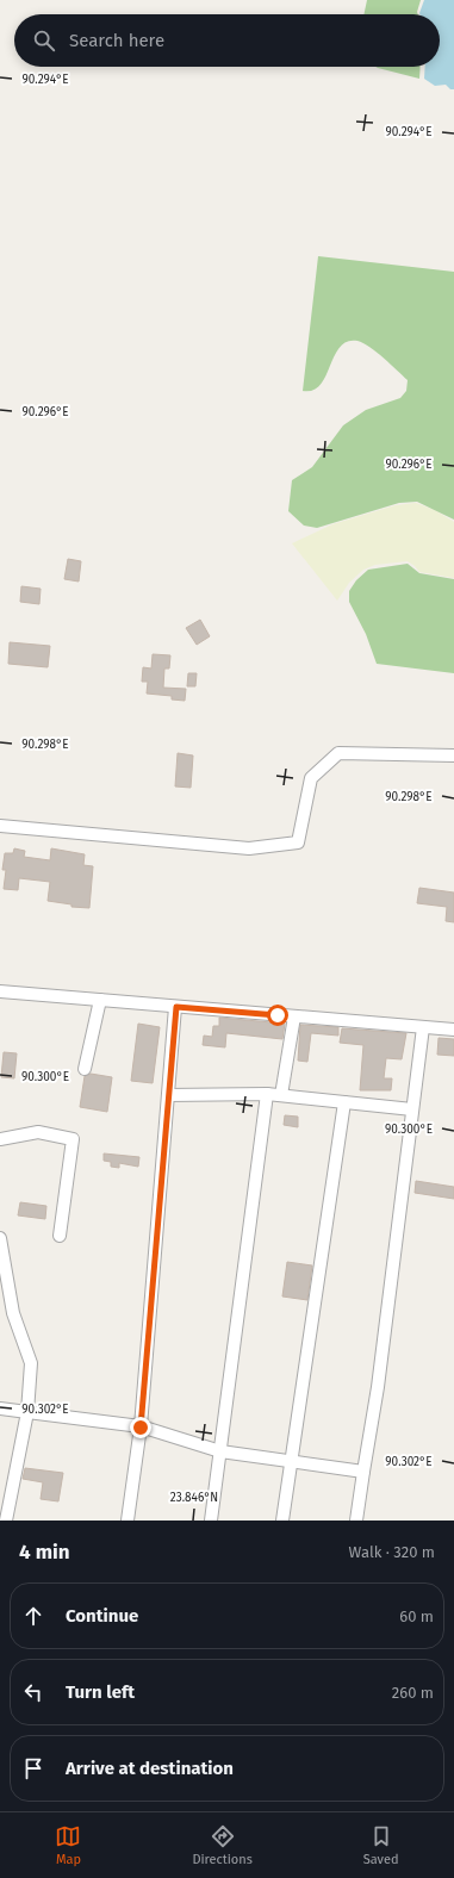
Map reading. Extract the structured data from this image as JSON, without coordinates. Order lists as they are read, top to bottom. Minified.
{"page":{"search":"Search here","heading":["4 min","Walk · 320 m"],"list":[["Continue","60 m"],["Turn left","260 m"],"Arrive at destination"],"nav":["Map","Directions","Saved"]},"coordinates":["90.294°E","90.296°E","90.298°E","90.300°E","90.302°E","23.846°N"]}
